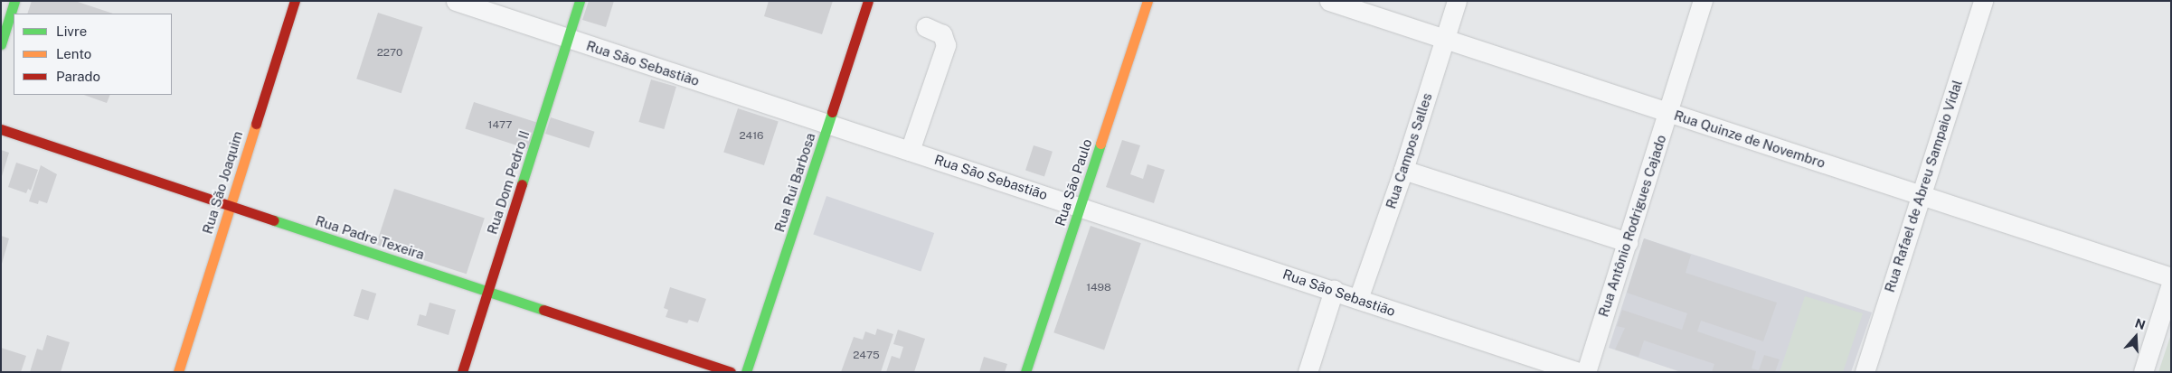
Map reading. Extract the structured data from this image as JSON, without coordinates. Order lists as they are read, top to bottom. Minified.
{"streets":{"main road":["Rua São Joaquim","Rua Dom Pedro II","Rua Rui Barbosa","Rua São Paulo","Rua Padre Texeira"],"street":["Rua São Sebastião","Rua Quinze de Novembro","Rua Campos Salles","Rua Rafael de Abreu Sampaio Vidal","Rua Antônio Rodrigues Cajado"]},"crossings":[["Rua São Sebastião","Rua Campos Salles"],["Rua São Sebastião","Rua Dom Pedro II"],["Rua São Sebastião","Rua Rui Barbosa"],["Rua São Sebastião","Rua São Paulo"],["Rua Quinze de Novembro","Rua Campos Salles"],["Rua Quinze de Novembro","Rua Rafael de Abreu Sampaio Vidal"],["Rua Quinze de Novembro","Rua Antônio Rodrigues Cajado"],["Rua São Joaquim","Rua Padre Texeira"],["Rua Dom Pedro II","Rua Padre Texeira"]],"house_numbers":["2270","1477","2416","1498","2475"],"legend":["Livre","Lento","Parado"],"north":"top"}
